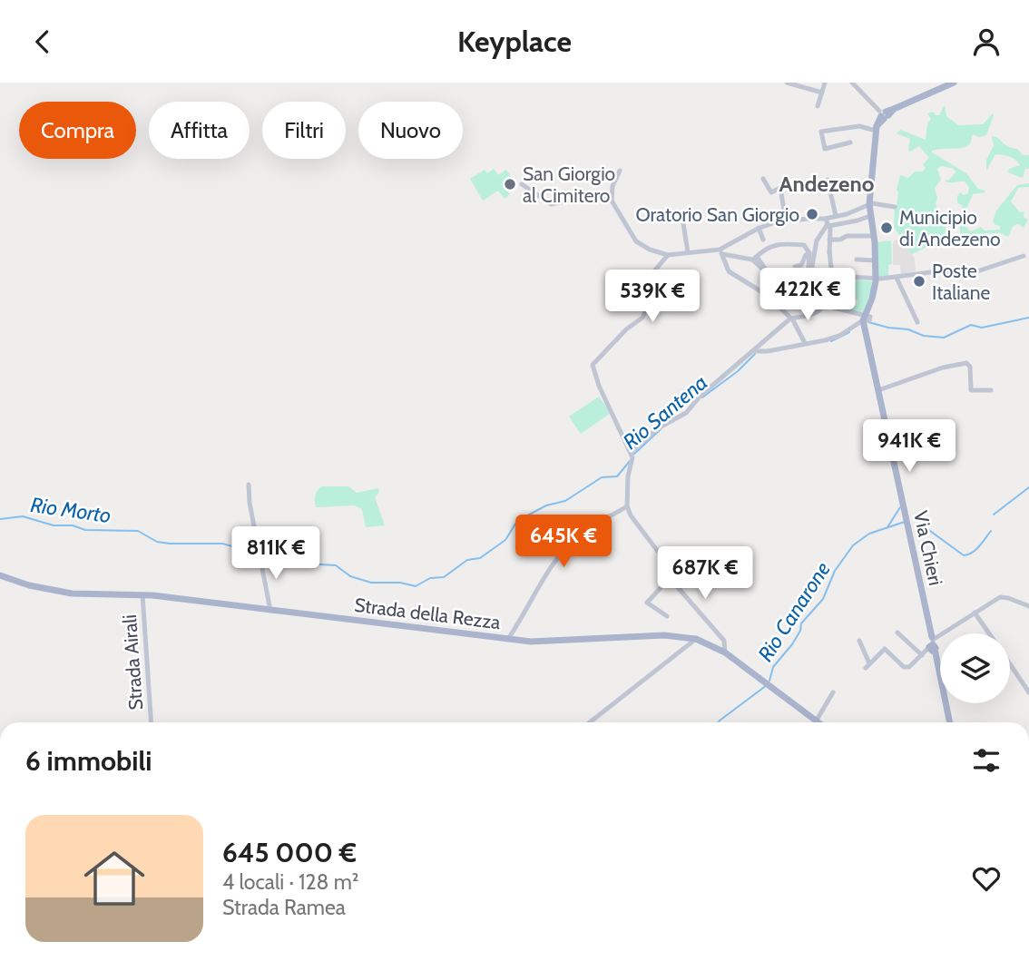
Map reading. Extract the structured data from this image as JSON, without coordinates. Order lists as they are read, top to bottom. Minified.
{"streets":{"main road":["Via Chieri","Strada della Rezza"],"street":["Strada Airali"]},"crossings":[["Strada della Rezza","Strada Airali"]],"districts":["Andezeno"],"water":["Rio Santena","Rio Morto","Rio Canarone"],"places":["San Giorgio al Cimitero","Oratorio San Giorgio","Municipio di Andezeno","Poste Italiane"],"page":{"header":"Keyplace","chip":["Compra","Affitta","Filtri","Nuovo"],"price":["422K €","539K €","941K €","645K €","811K €","687K €"],"heading":"6 immobili","list":[{"name":"645 000 €","note":"4 locali · 128 m² · Strada Ramea"}]}}
